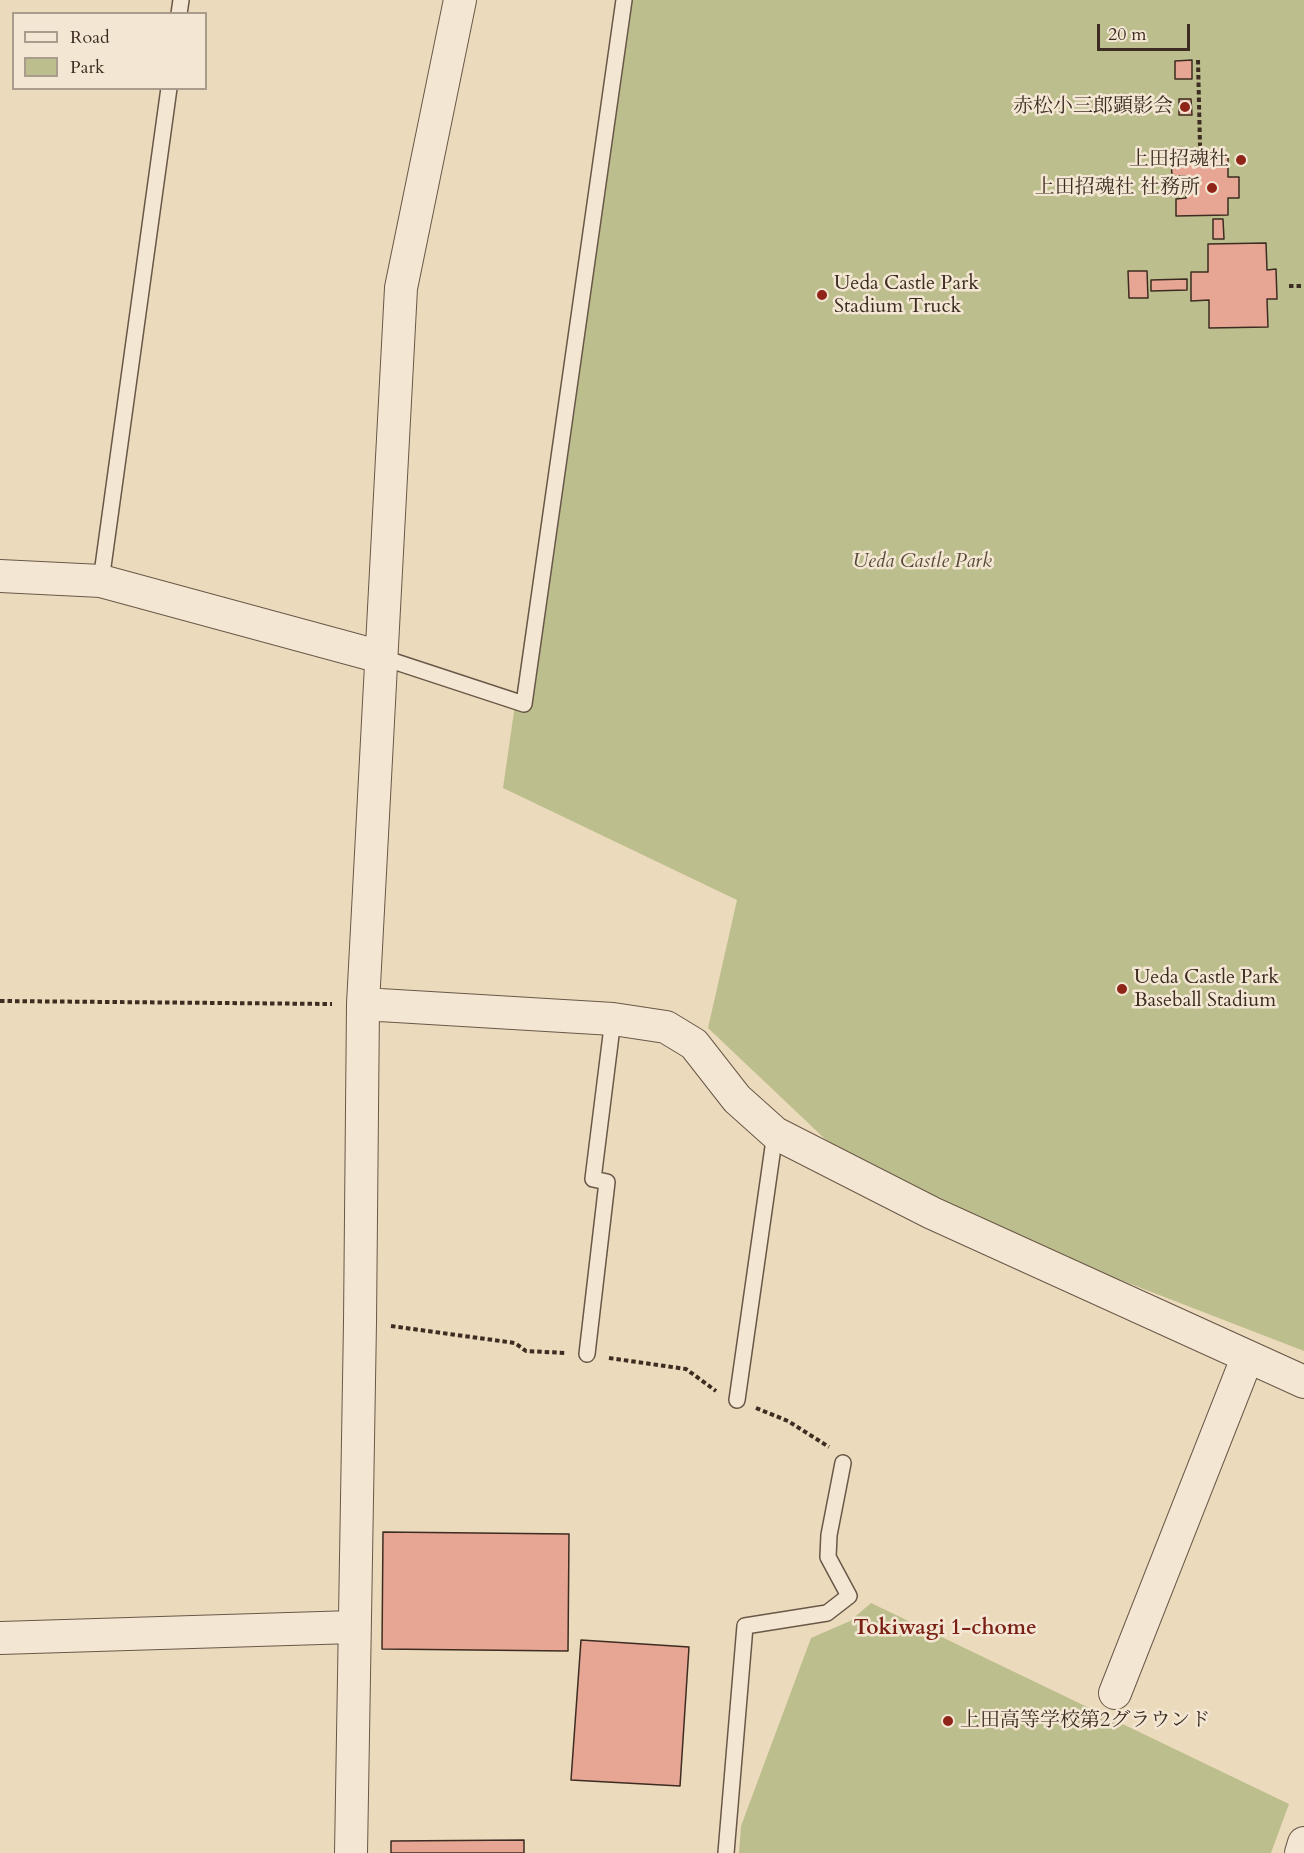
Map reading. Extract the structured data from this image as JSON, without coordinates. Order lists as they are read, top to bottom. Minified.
{"districts":["Tokiwagi 1-chome"],"parks":["Ueda Castle Park"],"places":["赤松小三郎顕影会","上田招魂社","上田招魂社 社務所","Ueda Castle Park Stadium Truck","Ueda Castle Park Baseball Stadium","上田高等学校第2グラウンド"],"legend":["Road","Park"],"scale_bar":"20 m"}
